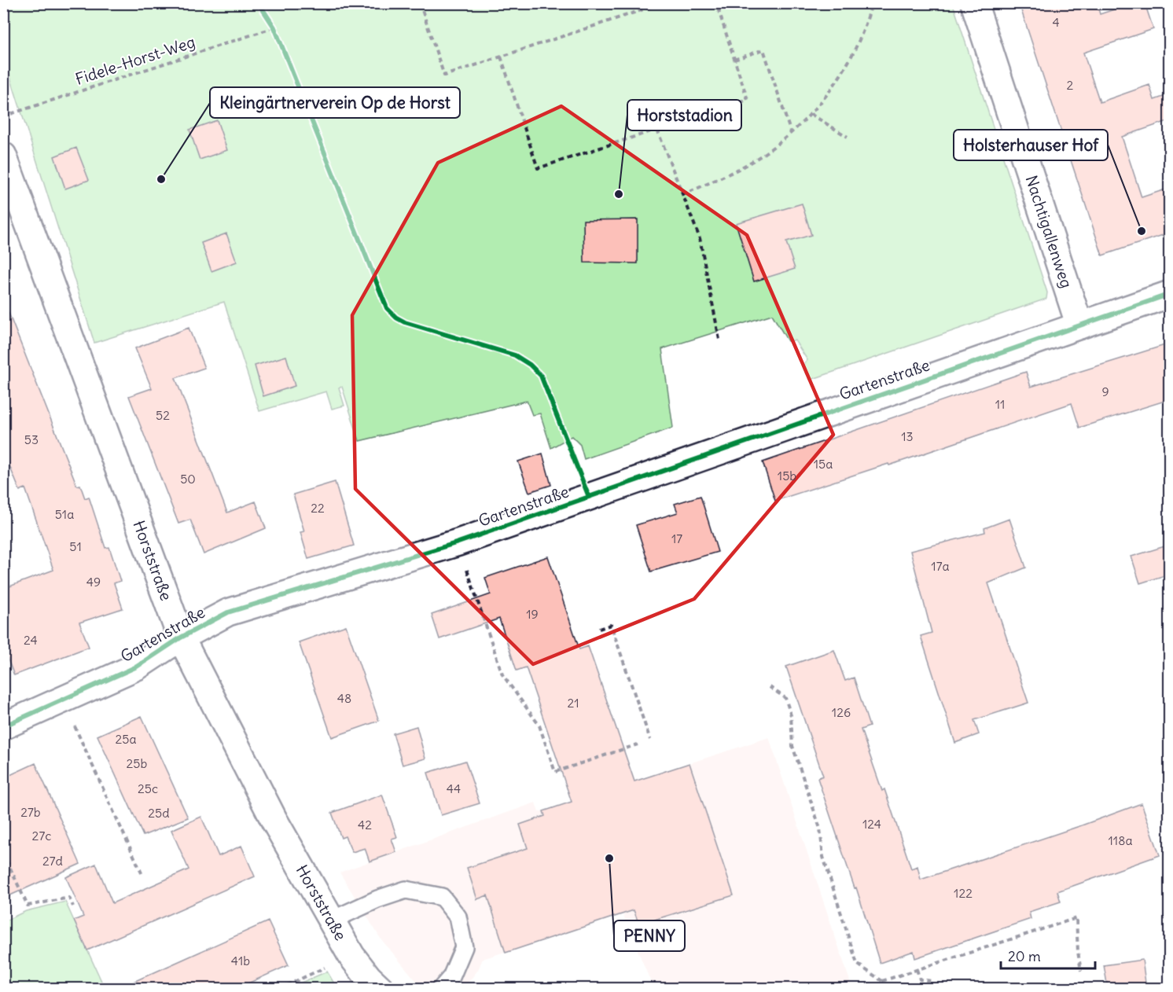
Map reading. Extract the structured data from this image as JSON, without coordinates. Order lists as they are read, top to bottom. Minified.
{"streets":{"street":["Nachtigallenweg","Gartenstraße","Horststraße"],"path":["Fidele-Horst-Weg"]},"crossings":[["Nachtigallenweg","Gartenstraße"],["Gartenstraße","Horststraße"]],"places":["Kleingärtnerverein Op de Horst","Horststadion","Holsterhauser Hof","PENNY"],"house_numbers":["4","2","9","11","52","13","53","15a","15b","50","22","51a","17","51","17a","49","19","24","48","21","126","25a","25b","25c","44","27b","25d","124","42","27c","118a","27d","122","41b"],"scale_bar":"20 m"}
